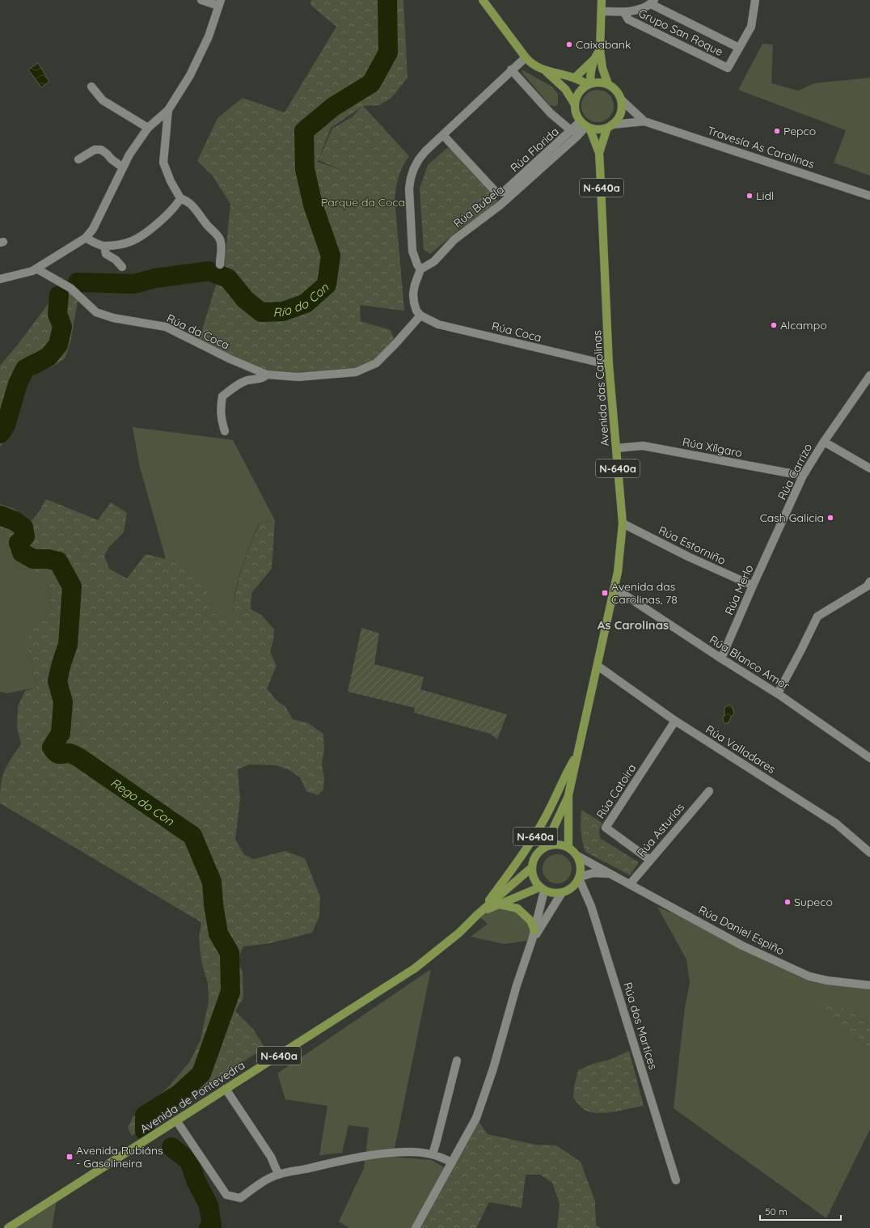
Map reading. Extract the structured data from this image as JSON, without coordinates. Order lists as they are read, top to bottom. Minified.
{"streets":{"main road":["N-640a","Avenida das Carolinas","Avenida de Pontevedra"],"street":["Grupo San Roque","Travesía As Carolinas","Rúa Florida","Rúa Bubela","Rúa da Coca","Rúa Coca","Rúa Xílgaro","Rúa Carrizo","Rúa Estorniño","Rúa Merlo","Rúa Blanco Amor","Rúa Valladares","Rúa Catoira","Rúa Asturias","Rúa Daniel Espiño","Rúa dos Martices"]},"crossings":[["Rúa Florida","N-640a"],["Rúa Florida","Rúa Bubela"],["N-640a","Rúa Bubela"],["N-640a","Avenida das Carolinas"],["N-640a","Rúa Daniel Espiño"],["N-640a","Rúa dos Martices"],["N-640a","Avenida de Pontevedra"],["Rúa da Coca","Rúa Coca"],["Rúa Coca","Avenida das Carolinas"],["Avenida das Carolinas","Rúa Xílgaro"],["Avenida das Carolinas","Rúa Estorniño"],["Avenida das Carolinas","Rúa Blanco Amor"],["Avenida das Carolinas","Rúa Valladares"],["Rúa Xílgaro","Rúa Carrizo"],["Rúa Carrizo","Rúa Merlo"],["Rúa Estorniño","Rúa Merlo"],["Rúa Merlo","Rúa Blanco Amor"],["Rúa Valladares","Rúa Catoira"],["Rúa Catoira","Rúa Asturias"],["Rúa Asturias","Rúa Daniel Espiño"],["Rúa Daniel Espiño","Rúa dos Martices"]],"districts":["As Carolinas"],"water":["Río do Con","Rego do Con"],"parks":["Parque da Coca"],"places":{"other":["Caixabank","Pepco","Lidl","Alcampo","Cash Galicia","Supeco"],"transit":["Avenida das Carolinas, 78","Avenida Rubiáns - Gasolineira"]},"scale_bar":"50 m"}
